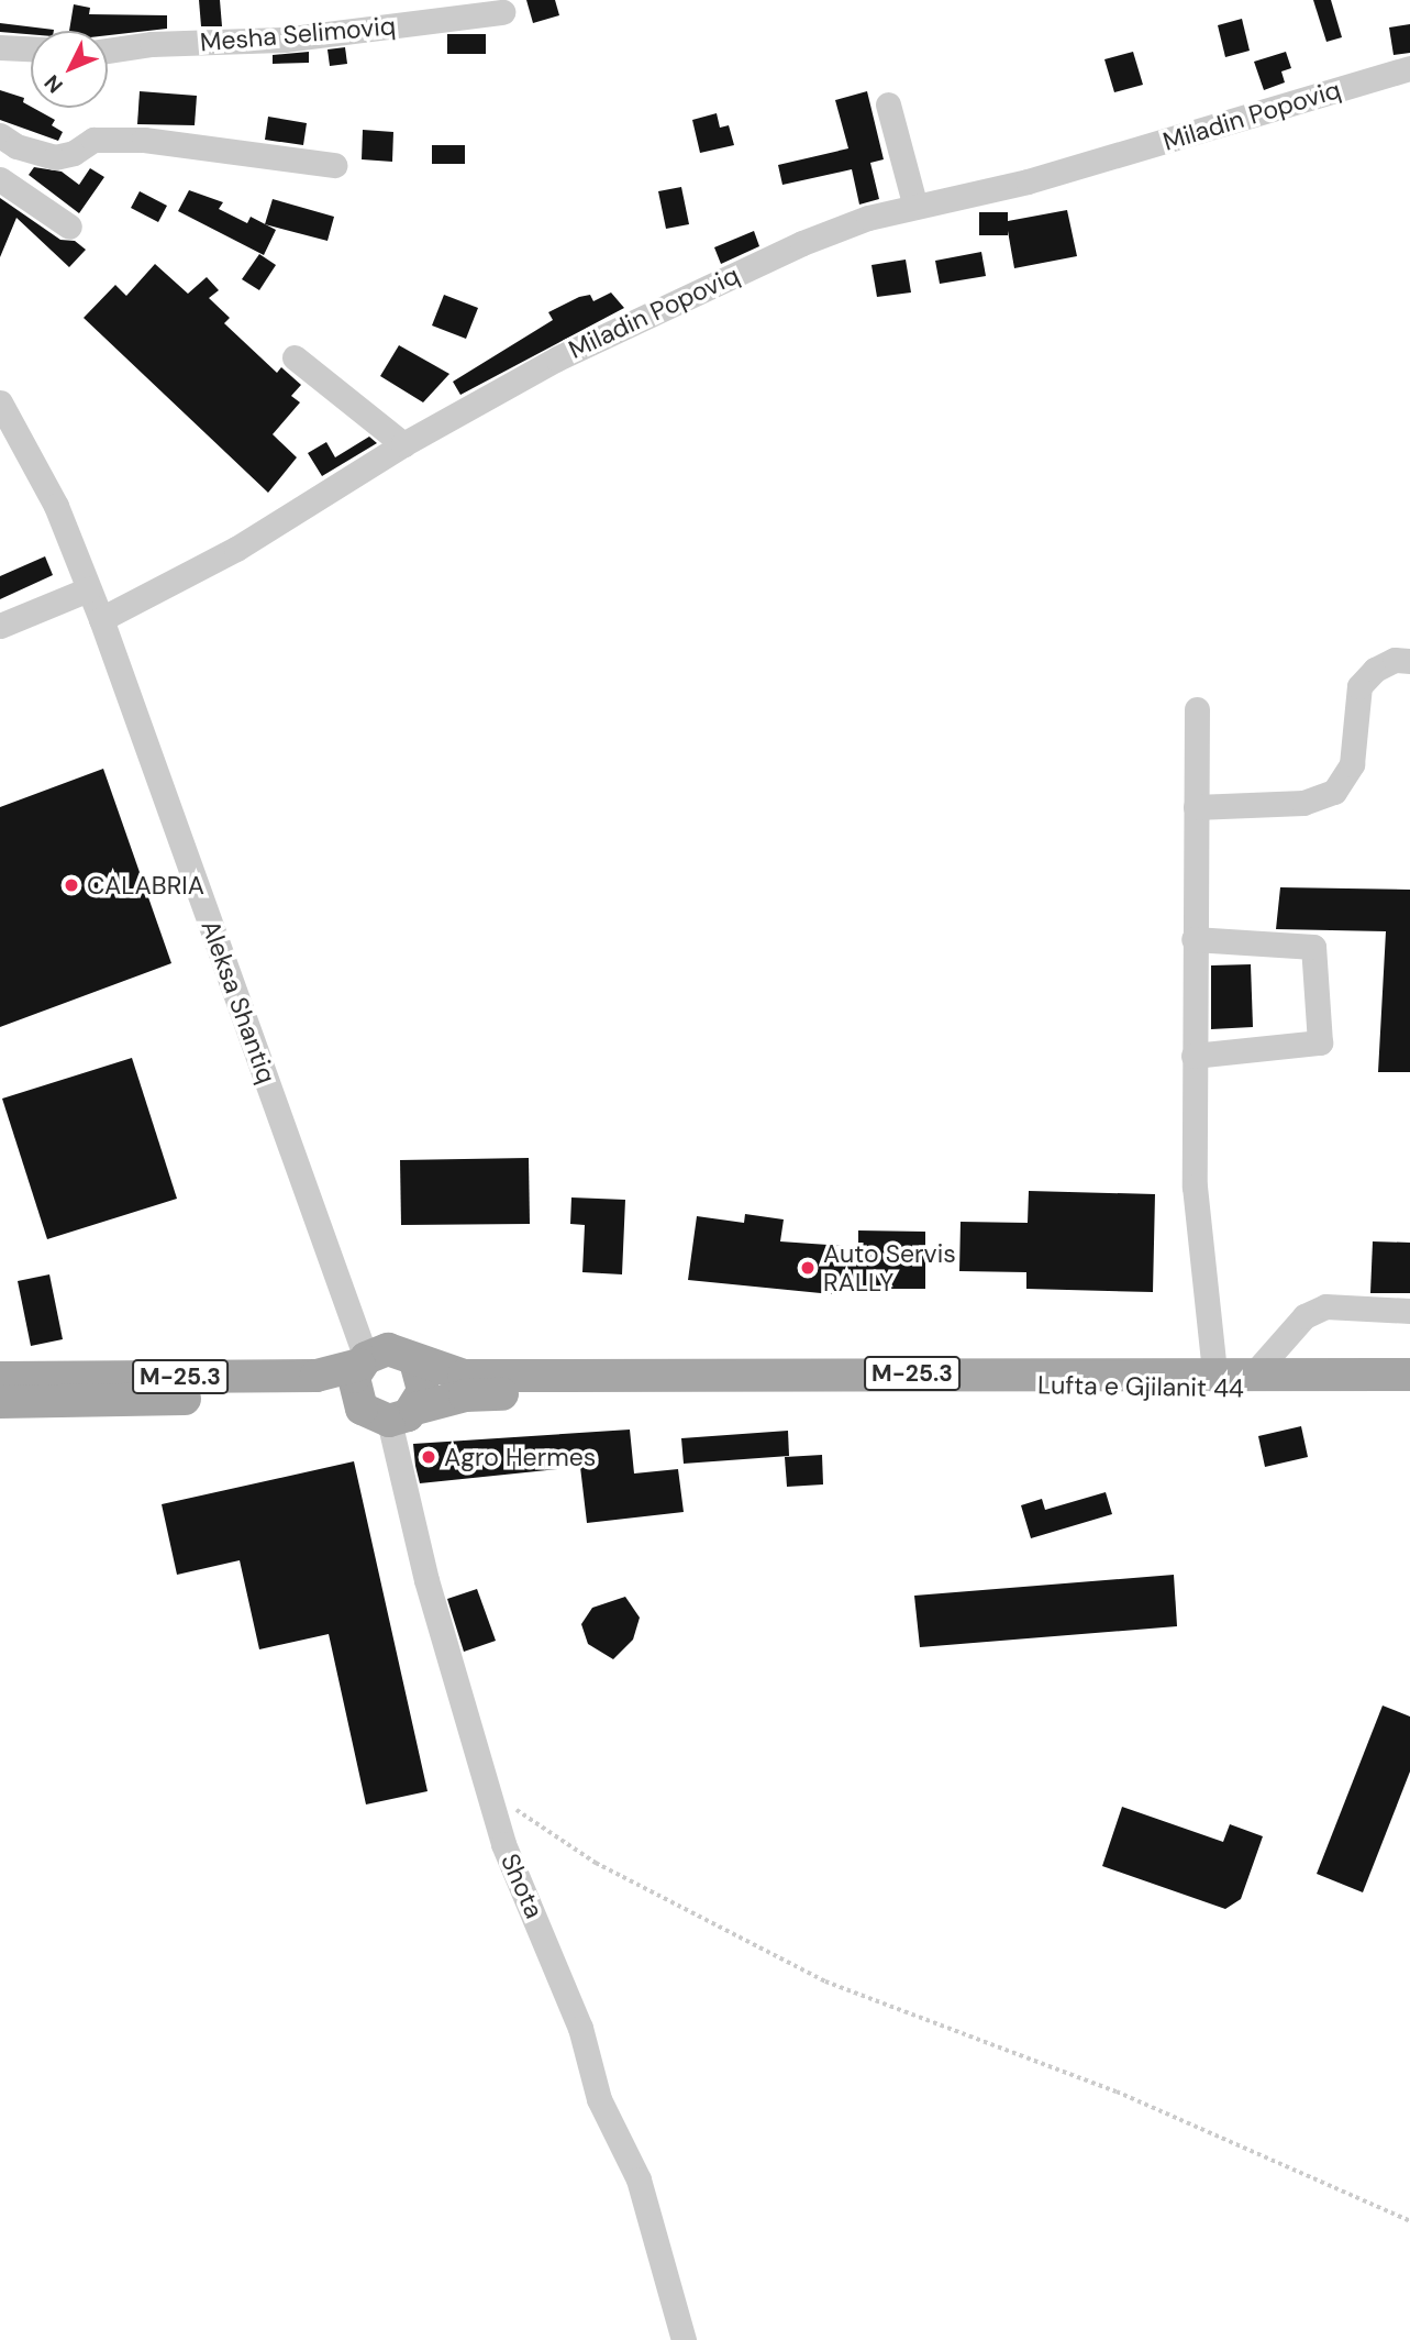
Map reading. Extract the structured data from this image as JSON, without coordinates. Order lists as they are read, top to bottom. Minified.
{"streets":{"main road":["M-25.3","Lufta e Gjilanit 44"],"street":["Mesha Selimoviq","Miladin Popoviq","Aleksa Shantiq","Shota"]},"crossings":[["Miladin Popoviq","Aleksa Shantiq"],["Aleksa Shantiq","M-25.3"],["Aleksa Shantiq","Lufta e Gjilanit 44"],["Aleksa Shantiq","Shota"],["M-25.3","Lufta e Gjilanit 44"],["M-25.3","Shota"],["Lufta e Gjilanit 44","Shota"]],"places":["CALABRIA","Auto Servis RALLY","Agro Hermes"],"north":"bottom left"}
